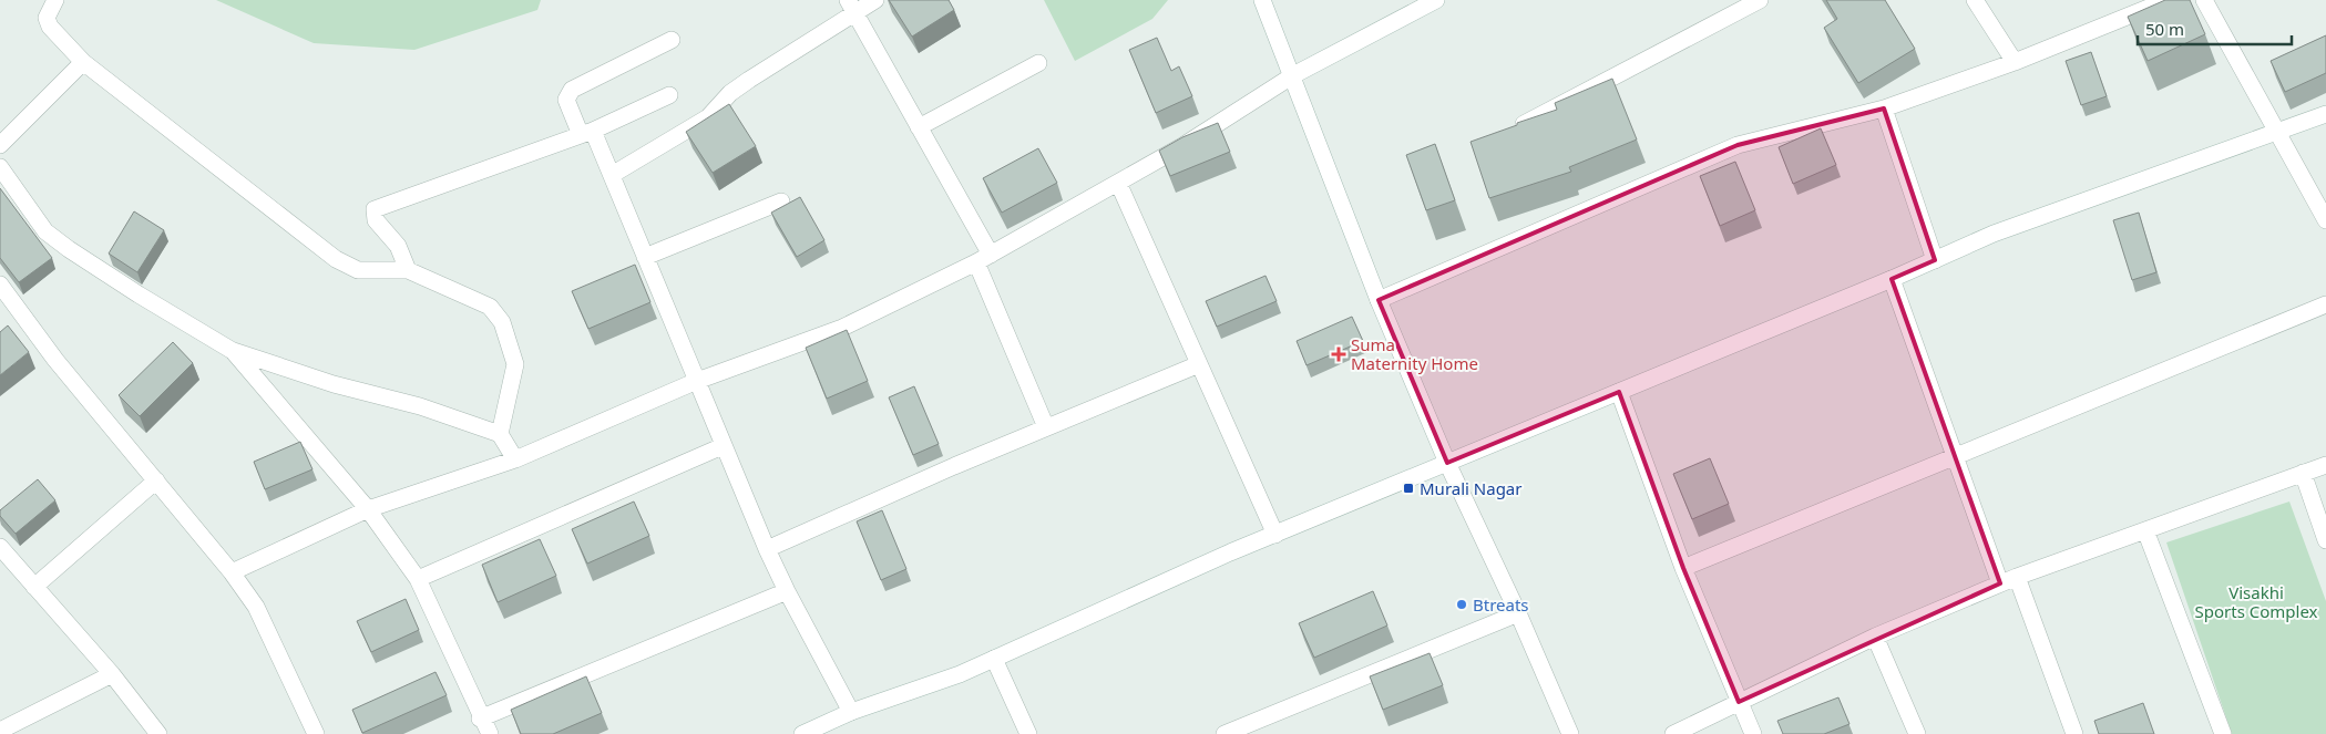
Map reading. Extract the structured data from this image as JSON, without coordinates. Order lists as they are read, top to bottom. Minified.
{"parks":["Visakhi Sports Complex"],"places":{"health":["Suma Maternity Home"],"transit":["Murali Nagar"],"other":["Btreats"]},"scale_bar":"50 m"}
